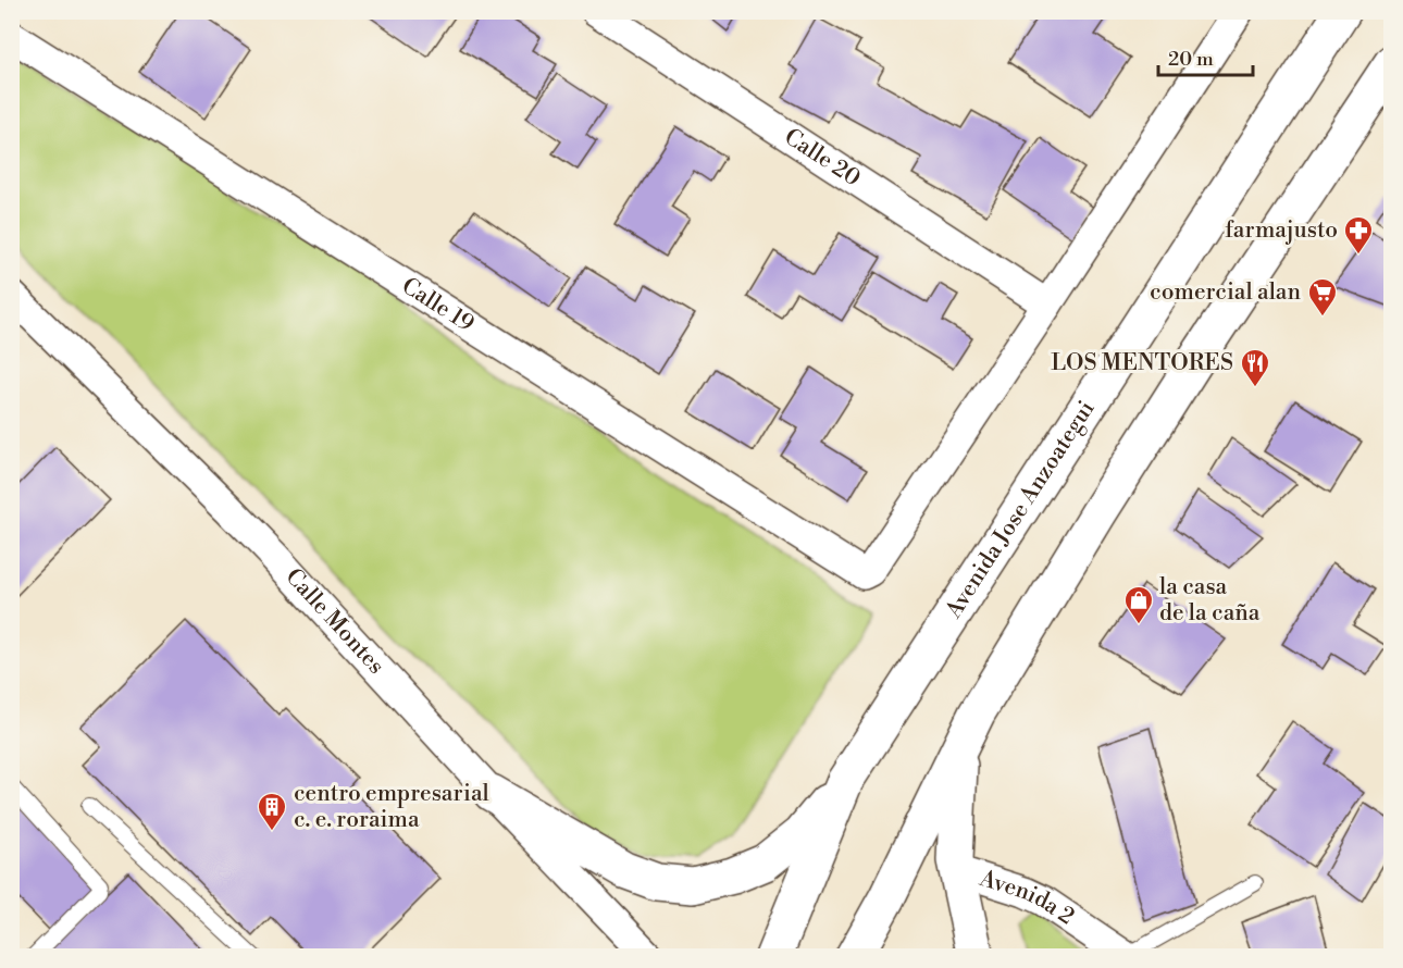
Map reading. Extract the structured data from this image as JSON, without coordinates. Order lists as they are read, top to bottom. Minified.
{"streets":{"street":["Calle 20","Calle 19","Avenida Jose Anzoategui","Calle Montes","Avenida 2"]},"crossings":[["Calle 20","Calle 19"]],"places":{"pharmacy":["farmajusto"],"supermarket":["comercial alan"],"restaurant":["LOS MENTORES"],"shop":["la casa de la caña"],"building":["centro empresarial c. e. roraima"]},"scale_bar":"20 m"}
